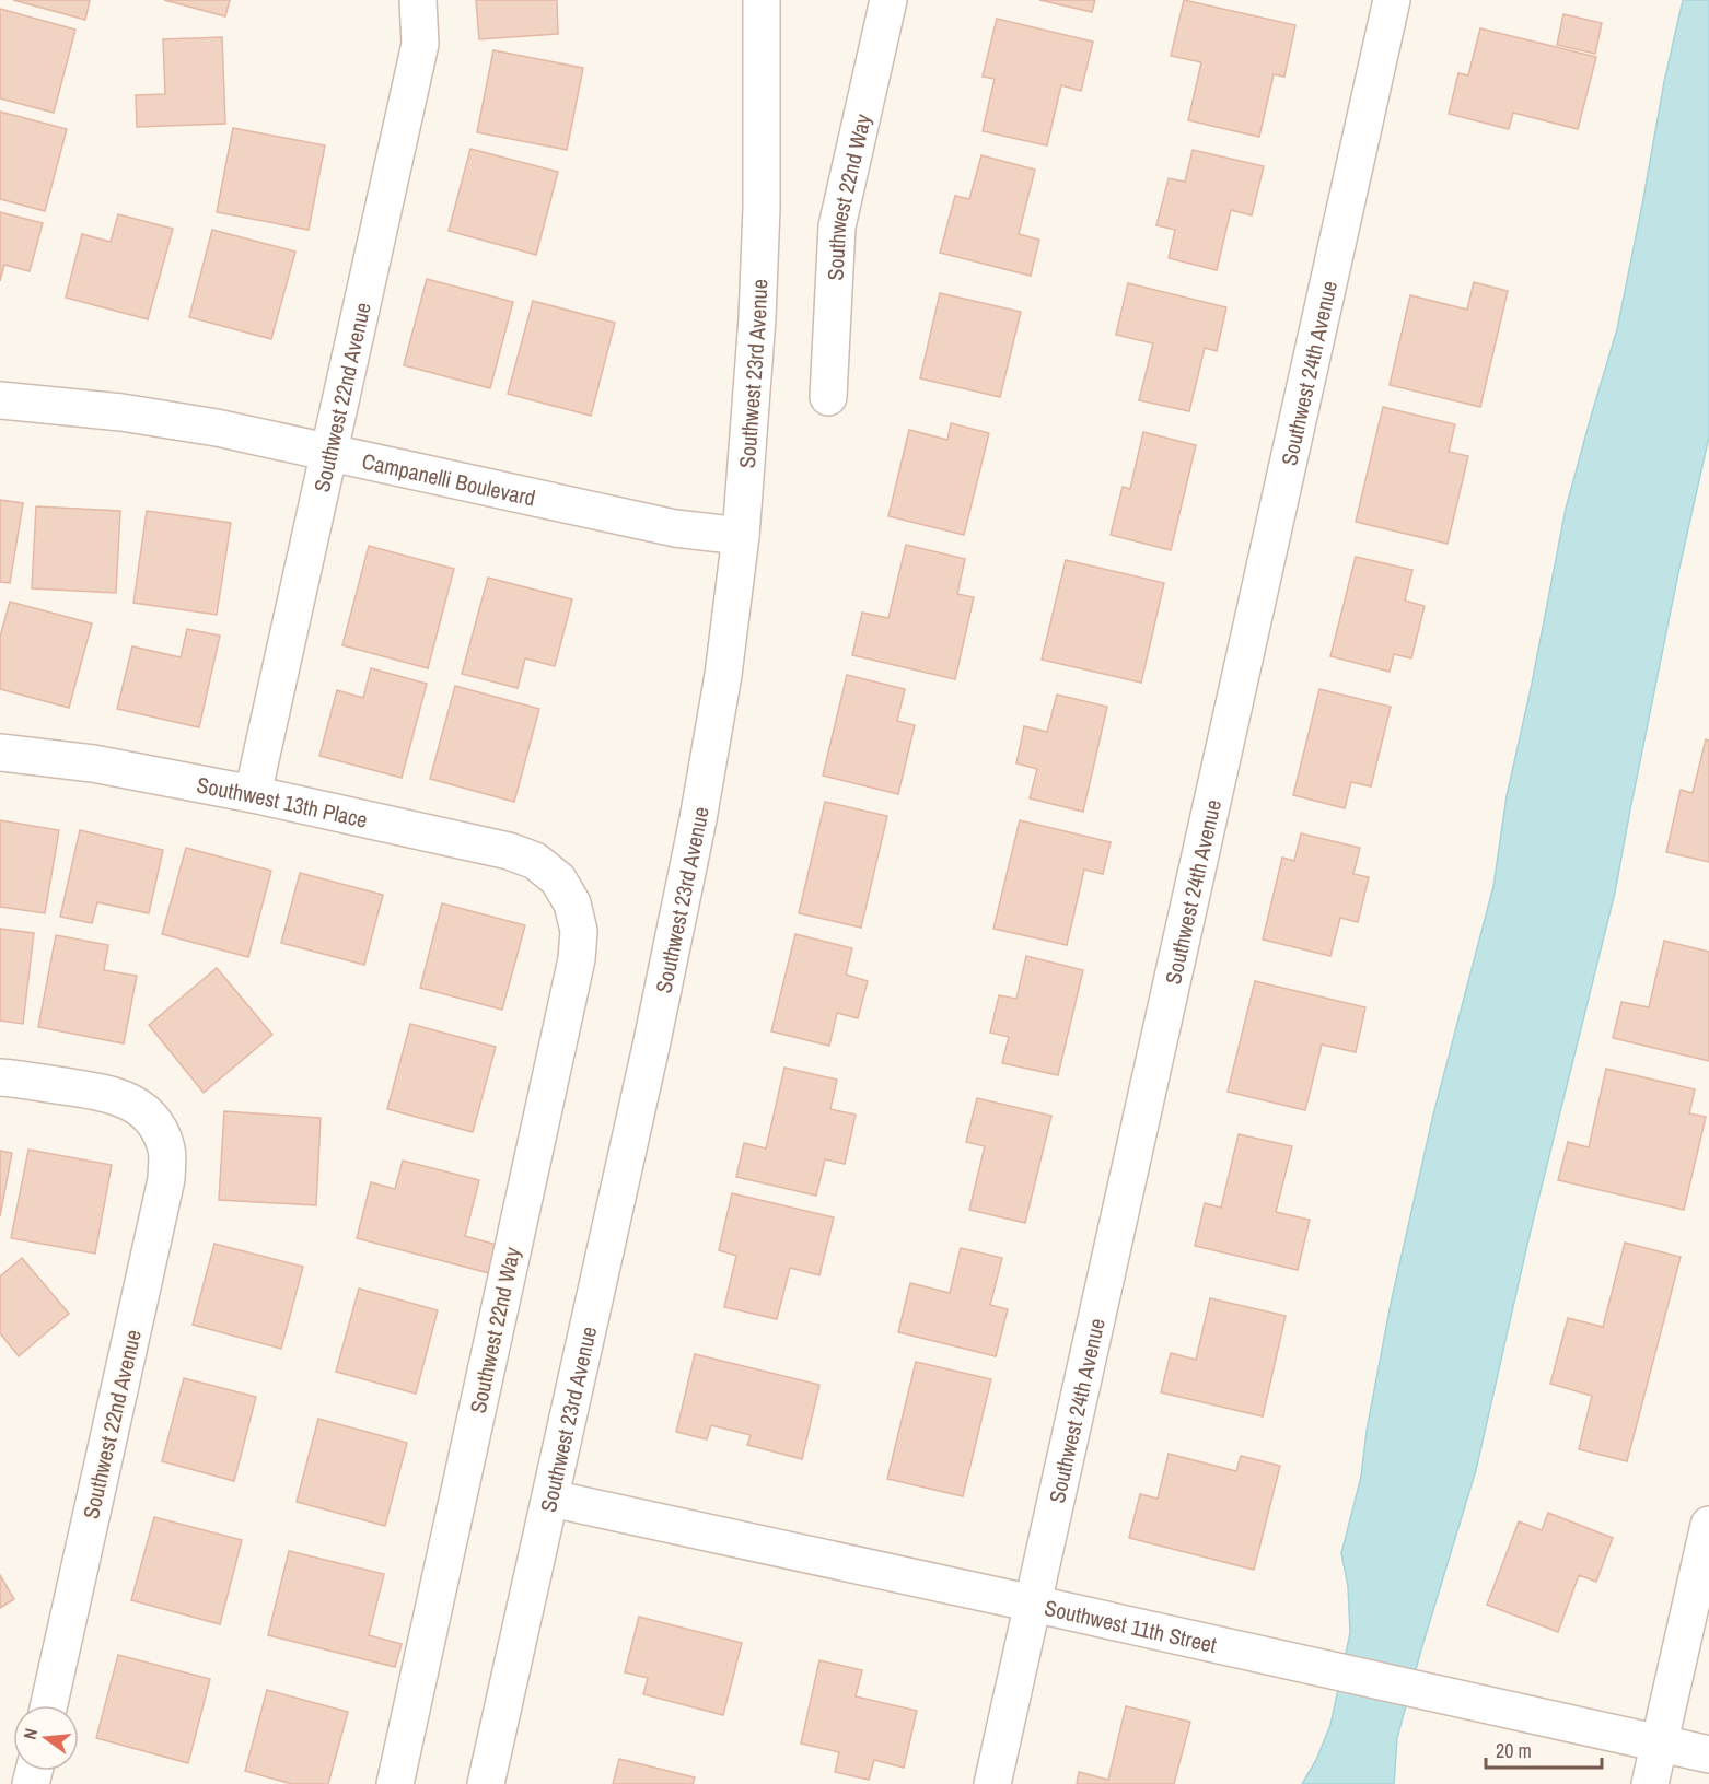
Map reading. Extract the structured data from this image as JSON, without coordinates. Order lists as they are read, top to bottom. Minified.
{"streets":{"street":["Southwest 22nd Way","Southwest 24th Avenue","Southwest 23rd Avenue","Southwest 22nd Avenue","Campanelli Boulevard","Southwest 13th Place","Southwest 11th Street"]},"crossings":[["Southwest 22nd Way","Southwest 13th Place"],["Southwest 24th Avenue","Southwest 11th Street"],["Southwest 23rd Avenue","Campanelli Boulevard"],["Southwest 23rd Avenue","Southwest 11th Street"],["Southwest 22nd Avenue","Campanelli Boulevard"],["Southwest 22nd Avenue","Southwest 13th Place"]],"scale_bar":"20 m","north":"left"}
